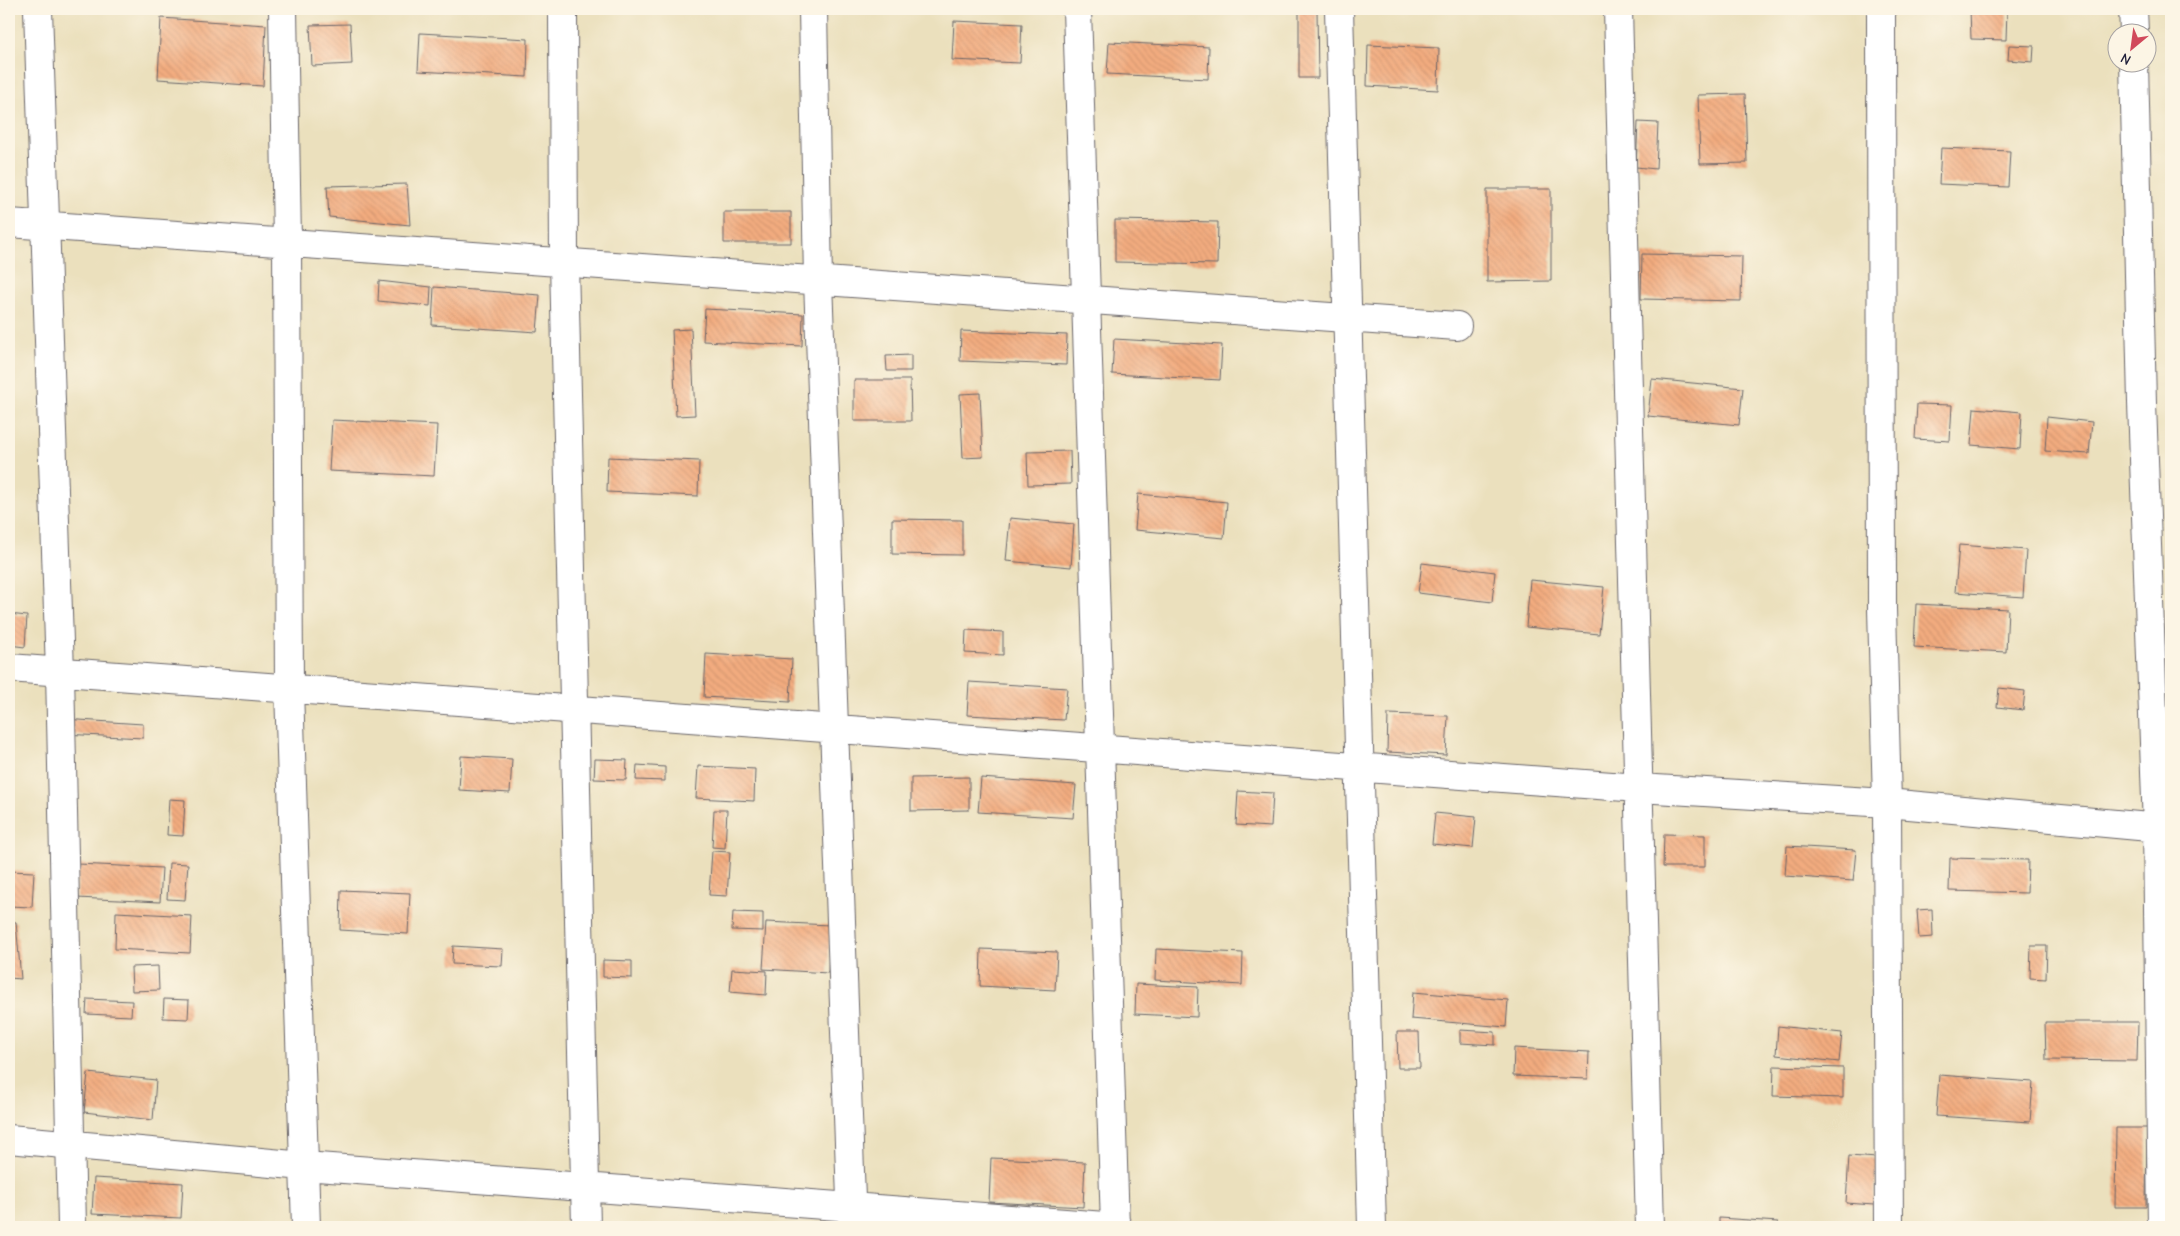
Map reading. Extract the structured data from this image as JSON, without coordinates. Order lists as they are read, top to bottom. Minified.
{"north":"bottom left"}
